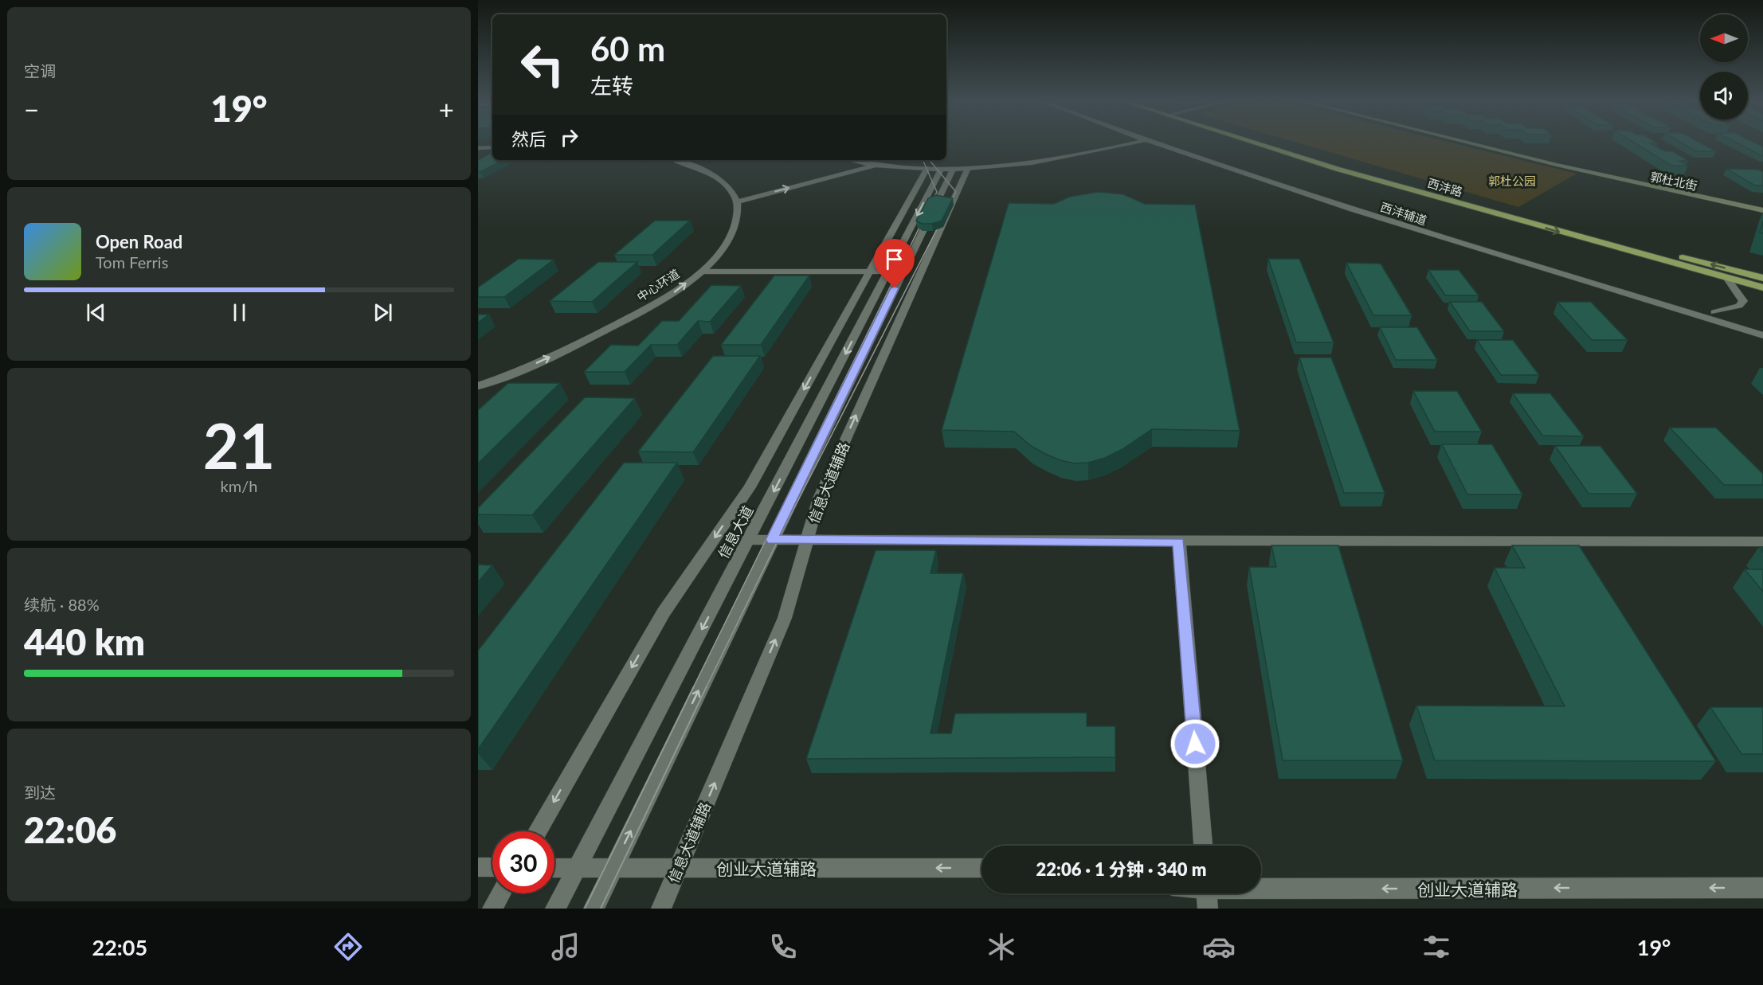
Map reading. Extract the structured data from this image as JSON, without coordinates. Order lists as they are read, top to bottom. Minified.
{"streets":{"highway":["西沣路"],"main road":["郭杜北街"],"street":["西沣辅道","中心环道","信息大道辅路","信息大道","创业大道辅路"]},"crossings":[["信息大道辅路","创业大道辅路"],["信息大道","创业大道辅路"]],"one_way":["中心环道","创业大道辅路"],"parks":["郭杜公园"],"north":"left","page":{"tile":["空调",["21","km/h"],["续航 · 88%","440 km"],["到达","22:06"]],"turn":["60 m","左转"],"heat":["−","19°","+"],"then":"然后","song":["Open Road","Tom Ferris"],"limit":"30","trip":"22:06 · 1 分钟 · 340 m","tabs":["22:05","19°"]}}
